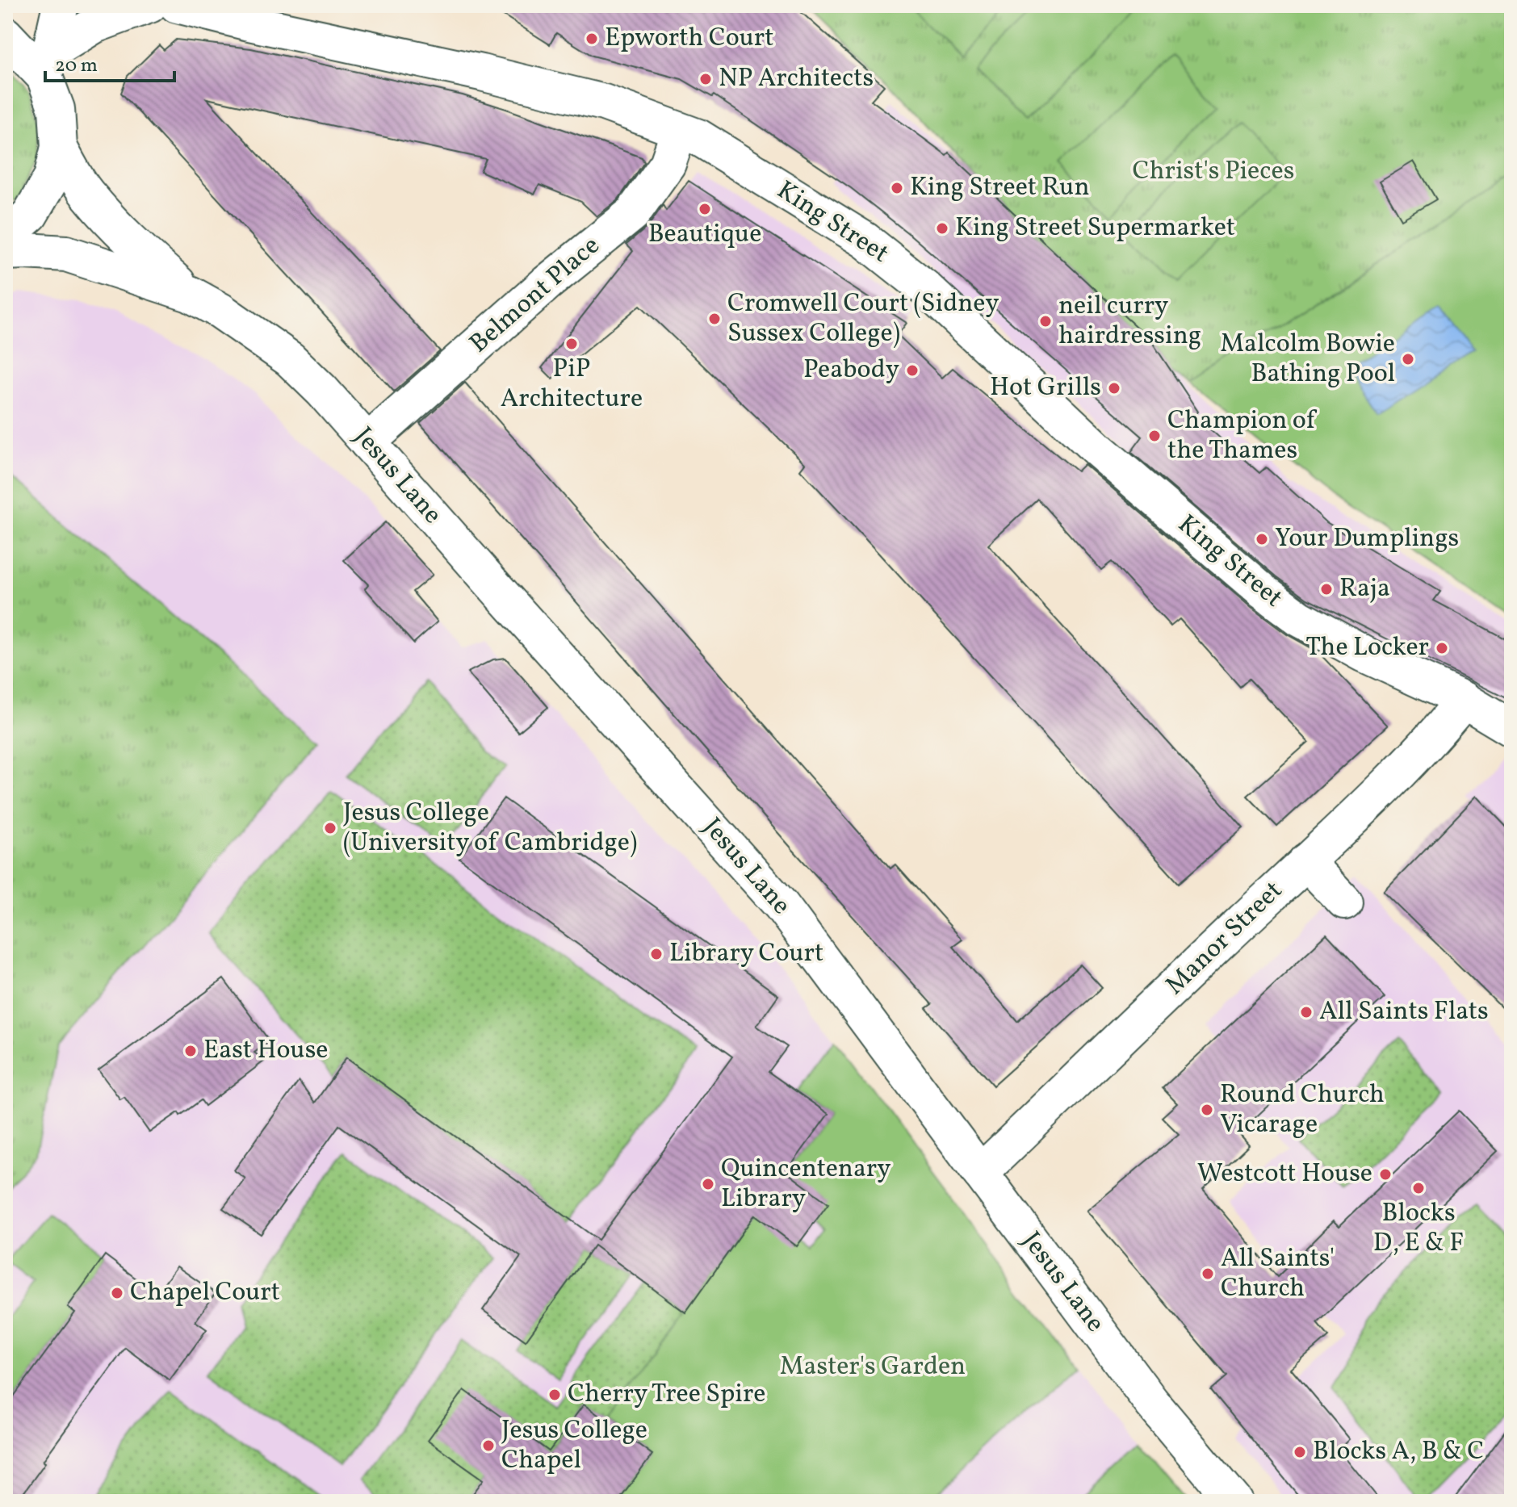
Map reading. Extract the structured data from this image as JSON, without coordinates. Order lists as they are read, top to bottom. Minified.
{"streets":{"street":["King Street","Belmont Place","Jesus Lane","Manor Street"]},"crossings":[["King Street","Belmont Place"],["King Street","Manor Street"],["Belmont Place","Jesus Lane"],["Jesus Lane","Manor Street"]],"parks":["Christ's Pieces","Master's Garden"],"places":["Epworth Court","NP Architects","King Street Run","Beautique","King Street Supermarket","Cromwell Court (Sidney Sussex College)","neil curry hairdressing","PiP Architecture","Malcolm Bowie Bathing Pool","Peabody","Hot Grills","Champion of the Thames","Your Dumplings","Raja","The Locker","Jesus College (University of Cambridge)","Library Court","All Saints Flats","East House","Round Church Vicarage","Westcott House","Quincentenary Library","Blocks D, E & F","All Saints' Church","Chapel Court","Cherry Tree Spire","Jesus College Chapel","Blocks A, B & C"],"scale_bar":"20 m"}
